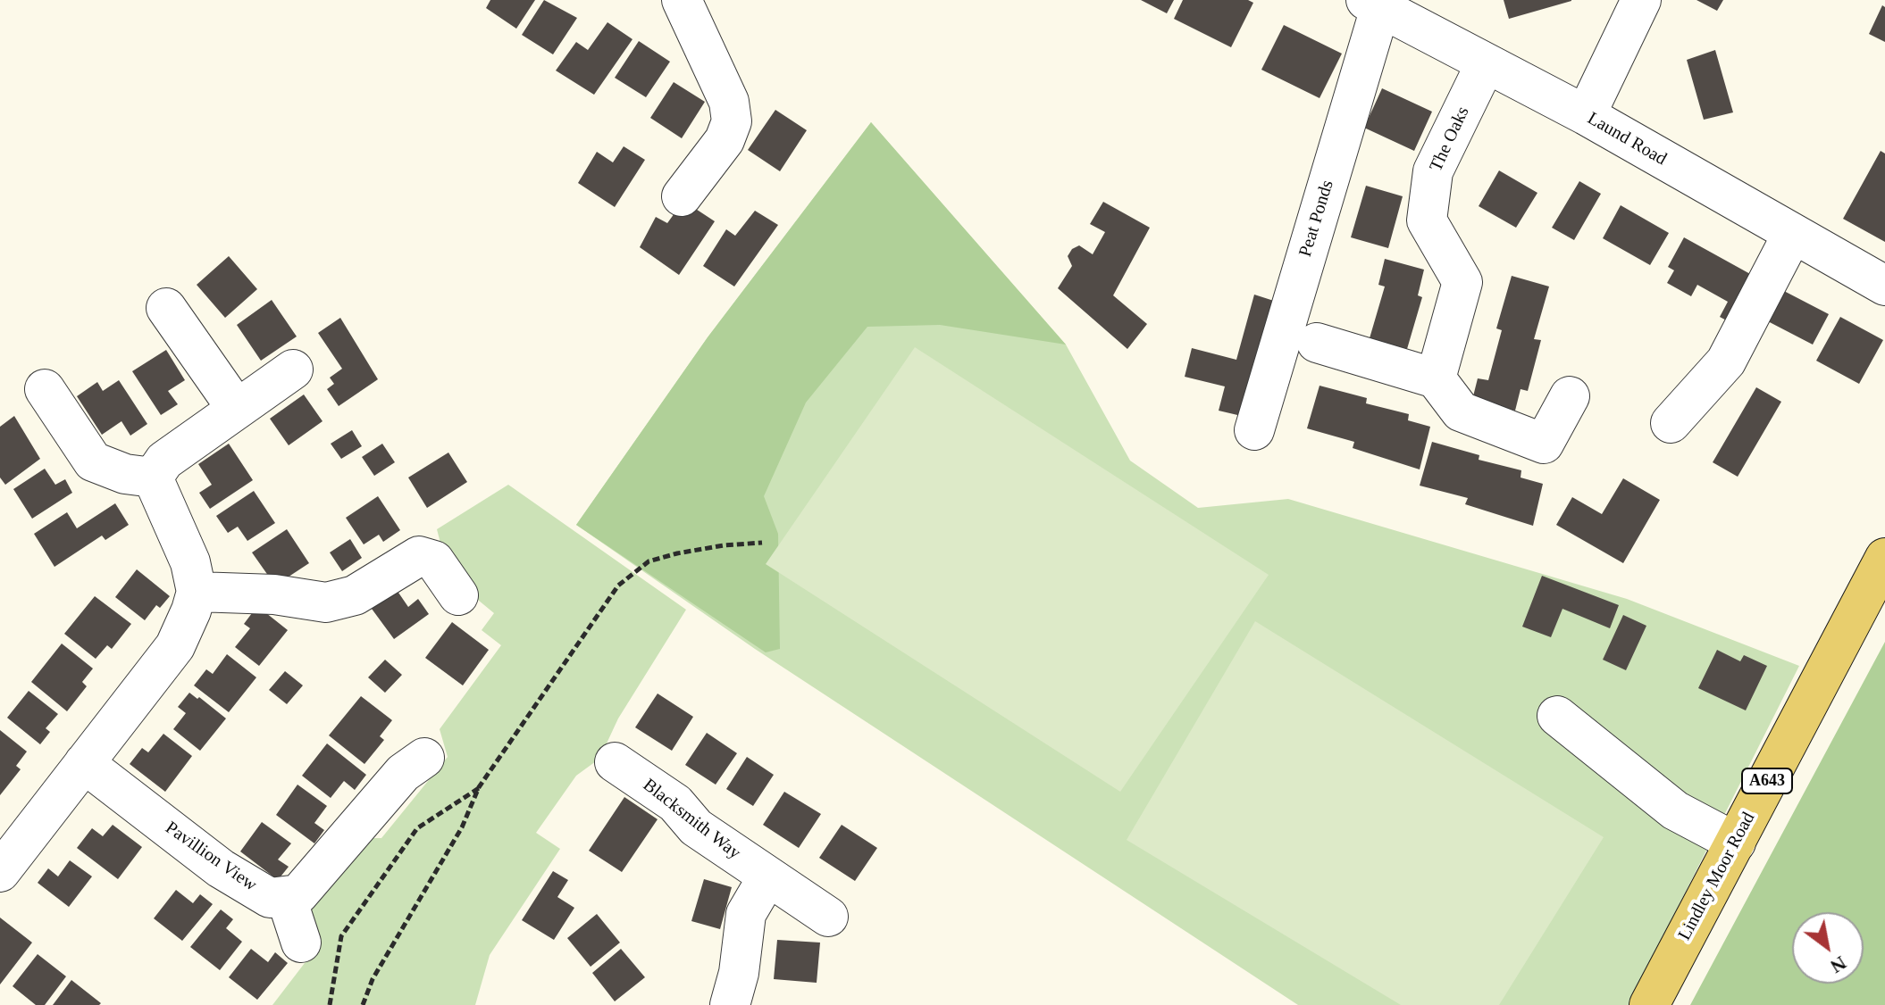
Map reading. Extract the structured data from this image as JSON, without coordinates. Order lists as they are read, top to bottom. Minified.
{"streets":{"main road":["A643","Lindley Moor Road"],"street":["The Oaks","Laund Road","Peat Ponds","Blacksmith Way","Pavillion View"]},"crossings":[["The Oaks","Laund Road"],["Laund Road","Peat Ponds"]],"north":"bottom right"}
